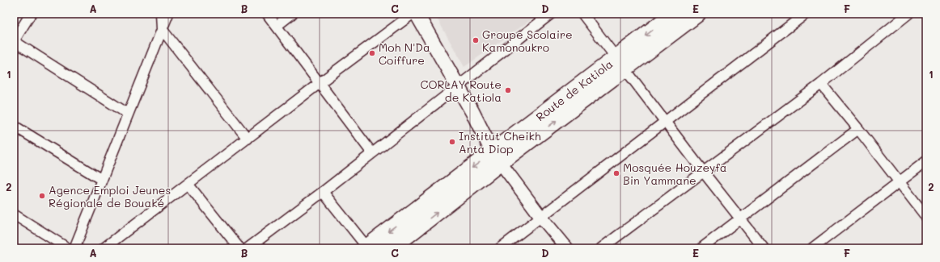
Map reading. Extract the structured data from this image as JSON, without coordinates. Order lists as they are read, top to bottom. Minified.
{"streets":{"highway":["Route de Katiola"]},"places":["Groupe Scolaire Kamonoukro","Moh N'Da Coiffure","CORLAY Route de Katiola","Institut Cheikh Anta Diop","Mosquée Houzeyfa Bin Yammane","Agence Emploi Jeunes Régionale de Bouaké"],"grid":{"columns":["A","B","C","D","E","F"],"rows":["1","2"]}}
